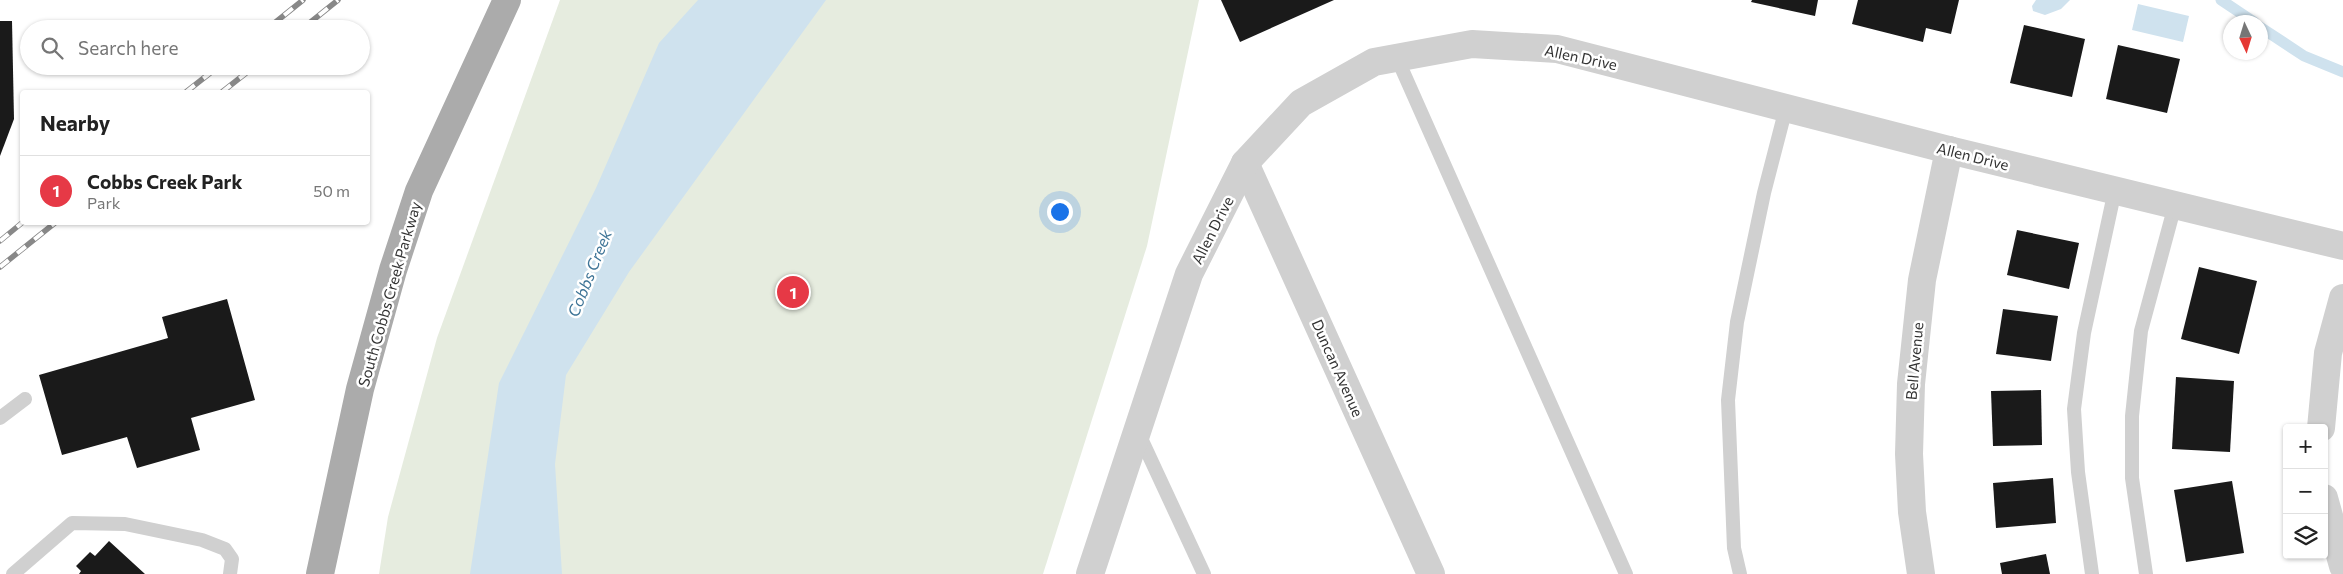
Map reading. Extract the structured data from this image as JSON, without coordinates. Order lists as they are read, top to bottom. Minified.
{"streets":{"main road":["South Cobbs Creek Parkway"],"street":["Allen Drive","Bell Avenue","Duncan Avenue"]},"crossings":[["Allen Drive","Bell Avenue"],["Allen Drive","Duncan Avenue"]],"water":["Cobbs Creek"],"north":"bottom","page":{"search":"Search here","heading":"Nearby","list":[{"mark":"1","name":"Cobbs Creek Park","note":"Park","value":"50 m"}],"pins":"1","map_buttons":["+","−"]}}
